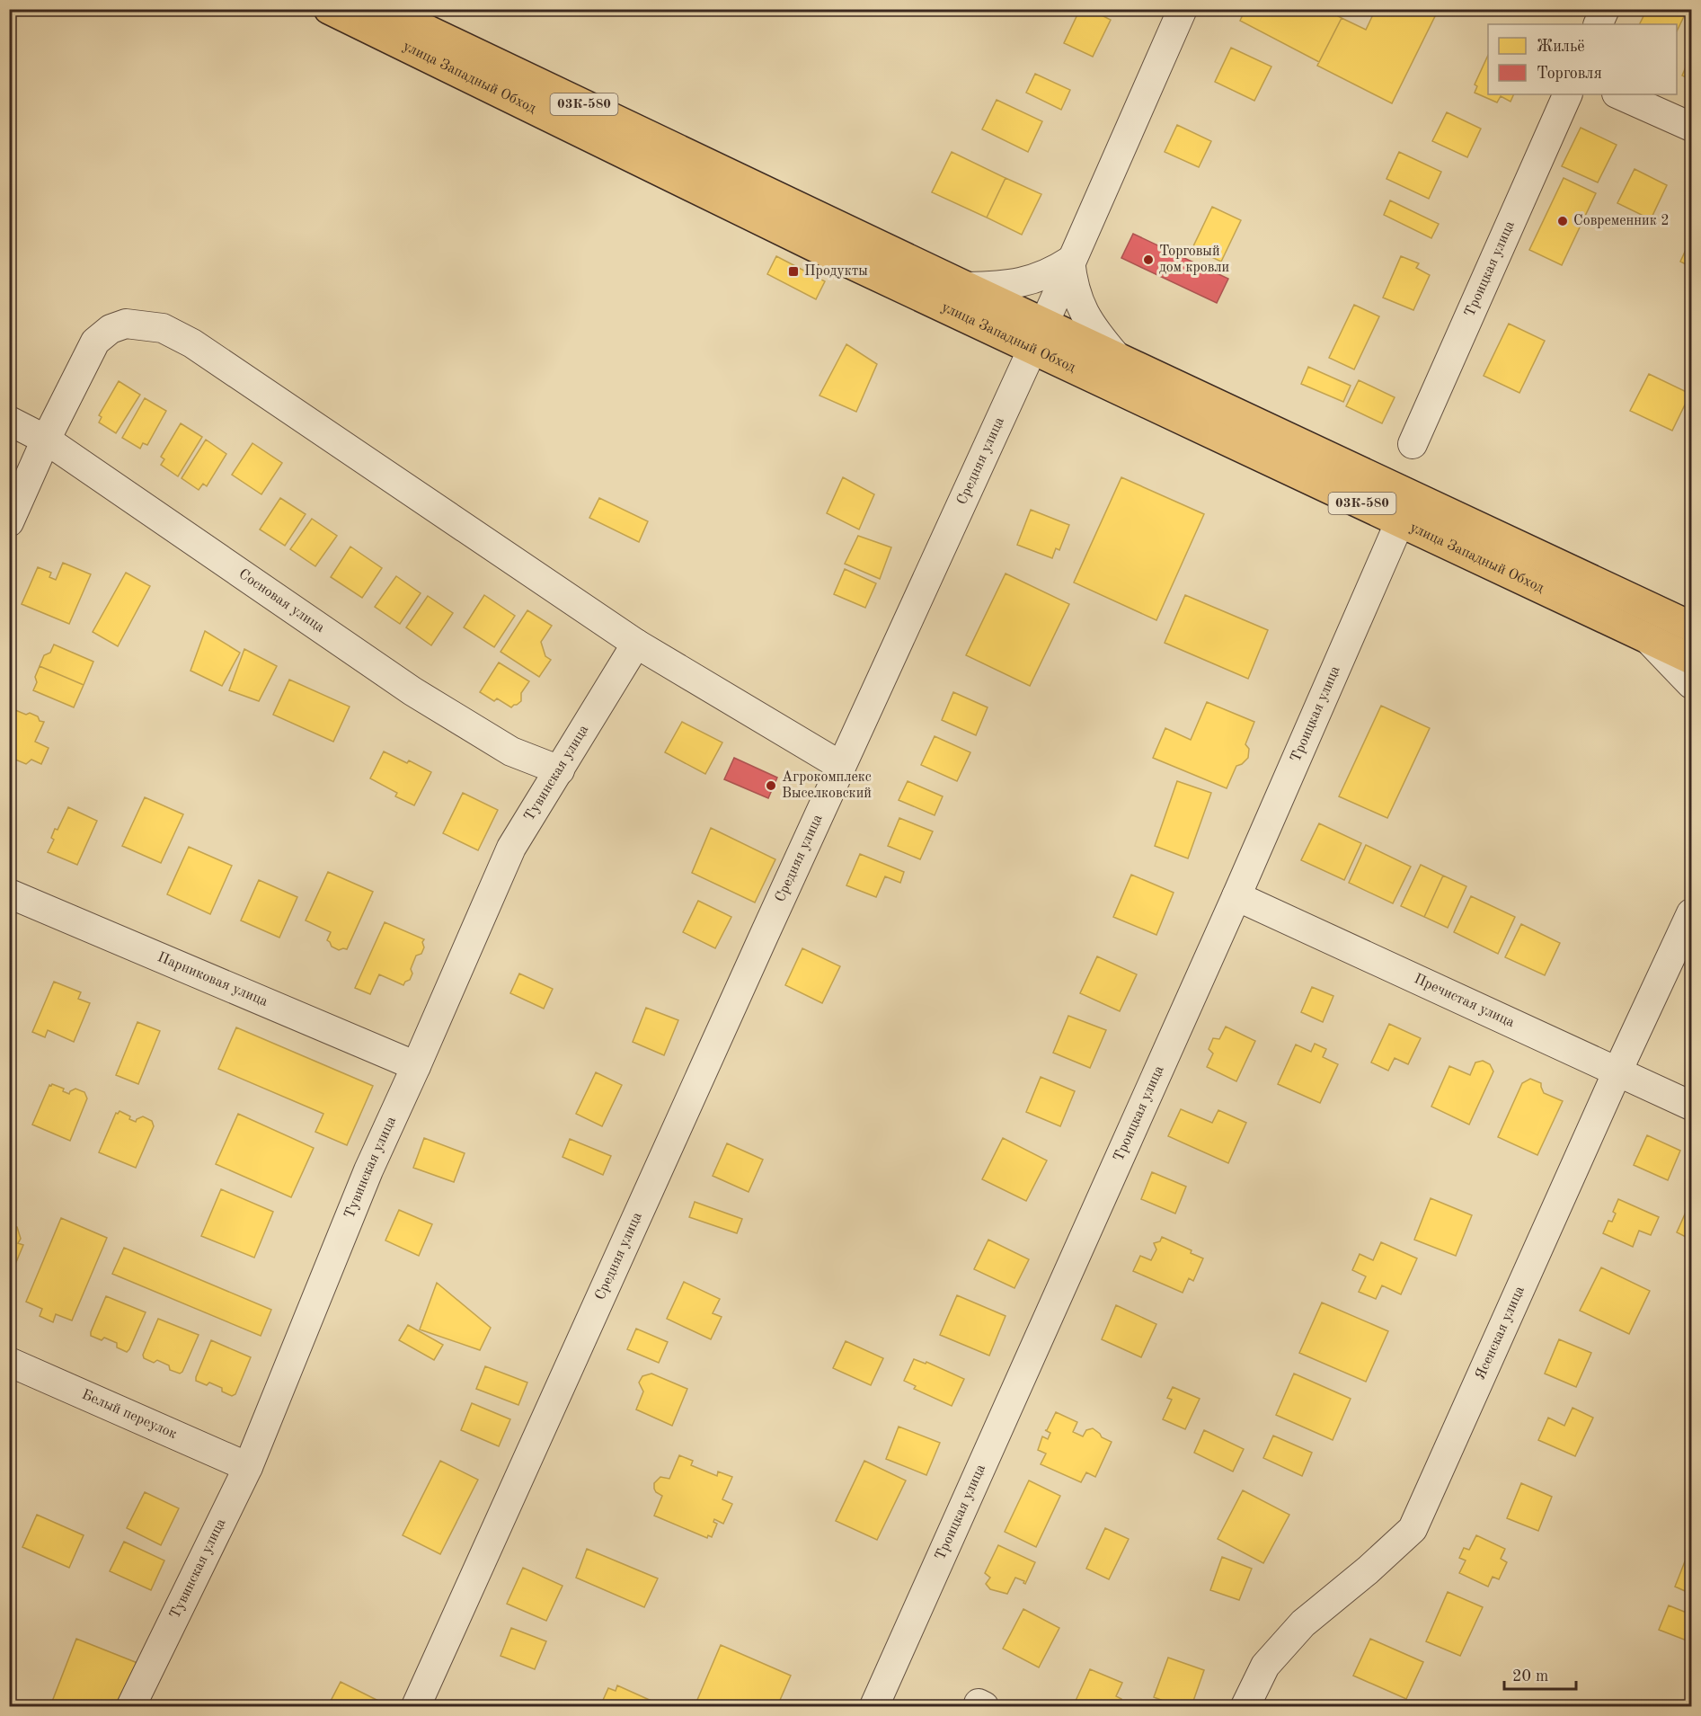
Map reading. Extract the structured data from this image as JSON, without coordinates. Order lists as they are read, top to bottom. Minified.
{"streets":{"highway":["улица Западный Обход","03К-580"],"street":["Троицкая улица","Средняя улица","Сосновая улица","Тувинская улица","Парниковая улица","Пречистая улица","Ясенская улица","Белый переулок"]},"crossings":[["улица Западный Обход","Троицкая улица"],["улица Западный Обход","Средняя улица"],["Троицкая улица","Пречистая улица"],["Сосновая улица","Тувинская улица"],["Тувинская улица","Парниковая улица"],["Тувинская улица","Белый переулок"],["Пречистая улица","Ясенская улица"]],"places":{"other":["Современник 2","Торговый дом кровли","Агрокомплекс Выселковский"],"transit":["Продукты"]},"legend":["Жильё","Торговля"],"scale_bar":"20 m"}
